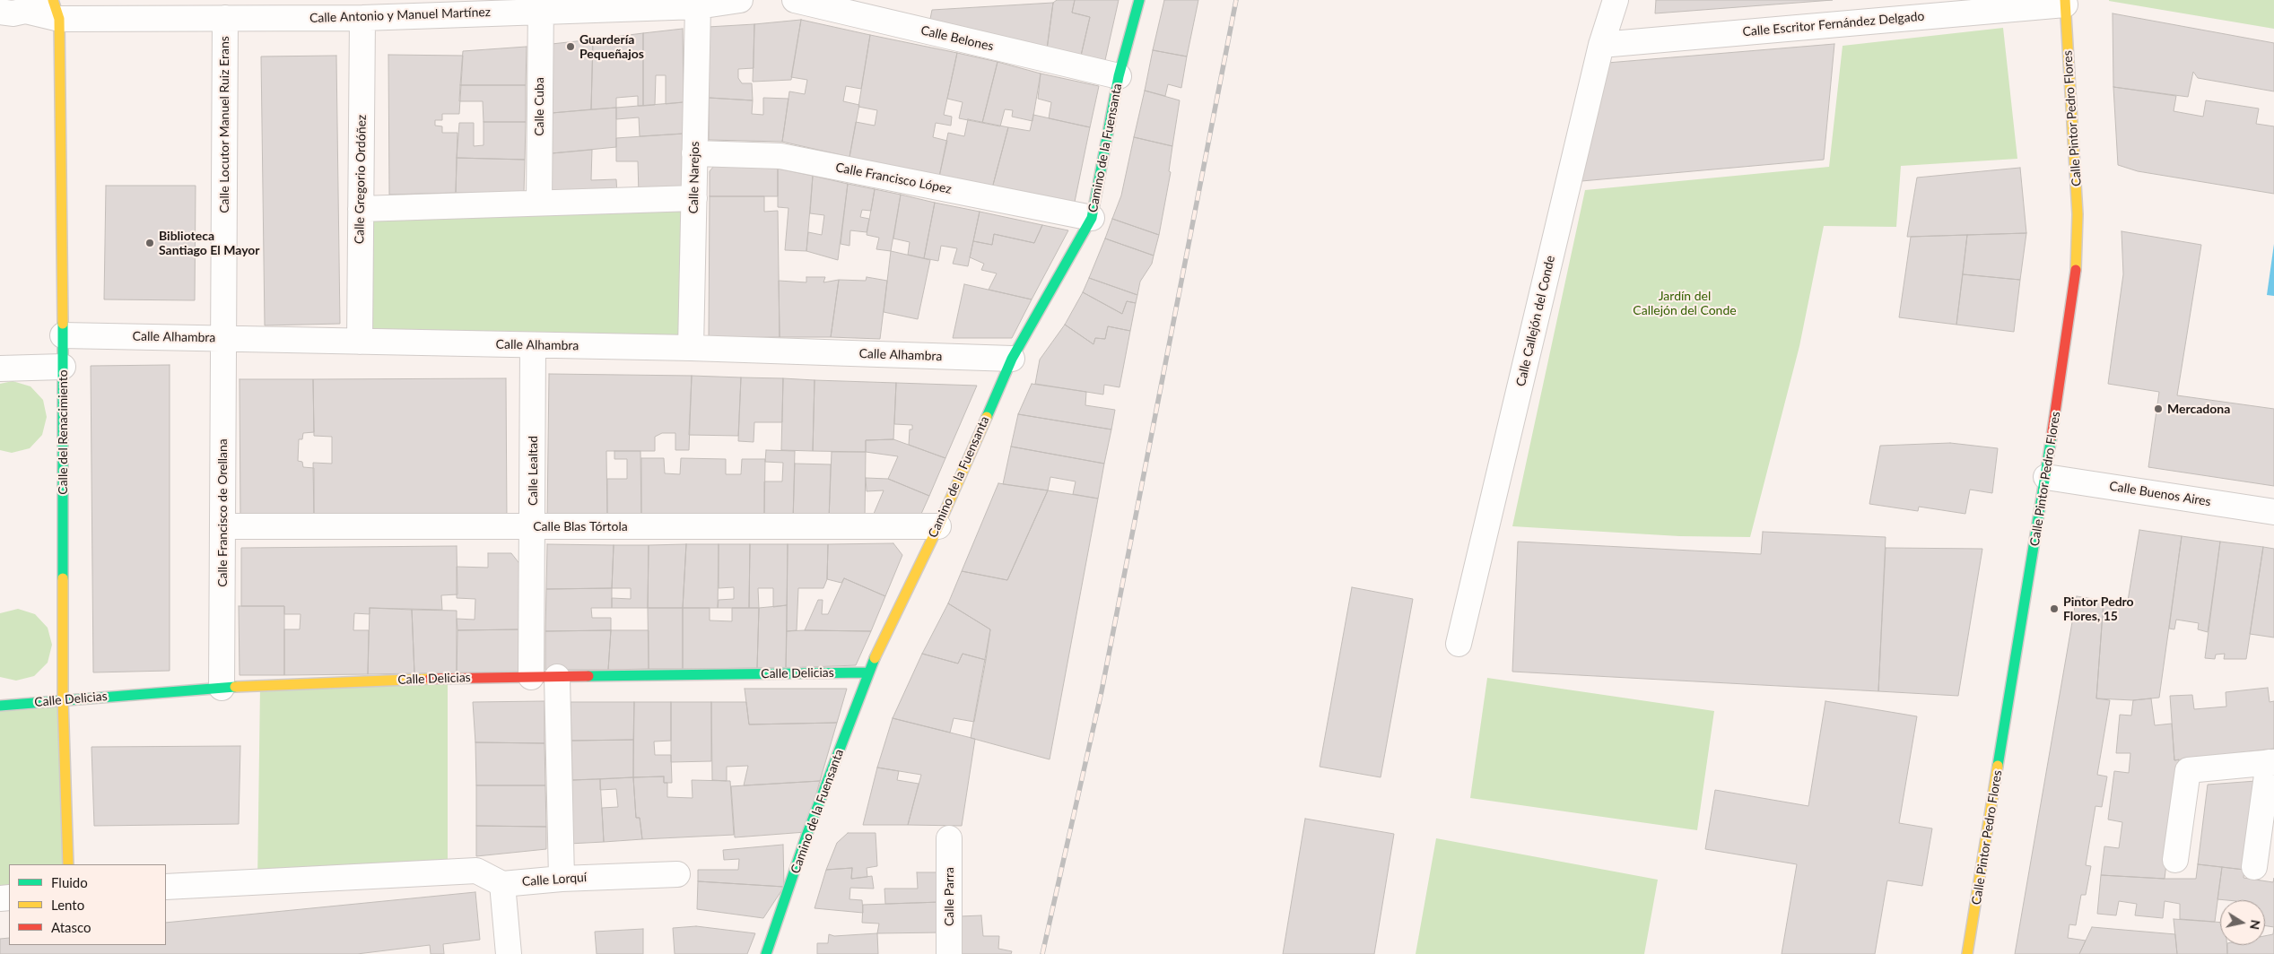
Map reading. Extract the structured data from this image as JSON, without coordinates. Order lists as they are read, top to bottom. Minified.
{"streets":{"street":["Calle Antonio y Manuel Martínez","Calle Escritor Fernández Delgado","Calle Belones","Calle Cuba","Calle Pintor Pedro Flores","Calle Locutor Manuel Ruiz Erans","Camino de la Fuensanta","Calle Narejos","Calle Francisco López","Calle Gregorio Ordóñez","Calle Callejón del Conde","Calle Alhambra","Calle del Renacimiento","Calle Lealtad","Calle Buenos Aires","Calle Francisco de Orellana","Calle Blas Tórtola","Calle Delicias","Calle Lorquí","Calle Parra"]},"crossings":[["Calle Antonio y Manuel Martínez","Calle Cuba"],["Calle Antonio y Manuel Martínez","Calle Locutor Manuel Ruiz Erans"],["Calle Antonio y Manuel Martínez","Calle Narejos"],["Calle Antonio y Manuel Martínez","Calle Gregorio Ordóñez"],["Calle Antonio y Manuel Martínez","Calle del Renacimiento"],["Calle Escritor Fernández Delgado","Calle Pintor Pedro Flores"],["Calle Escritor Fernández Delgado","Calle Callejón del Conde"],["Calle Belones","Camino de la Fuensanta"],["Calle Pintor Pedro Flores","Calle Buenos Aires"],["Calle Locutor Manuel Ruiz Erans","Calle Alhambra"],["Calle Locutor Manuel Ruiz Erans","Calle Francisco de Orellana"],["Camino de la Fuensanta","Calle Francisco López"],["Camino de la Fuensanta","Calle Alhambra"],["Camino de la Fuensanta","Calle Blas Tórtola"],["Camino de la Fuensanta","Calle Delicias"],["Calle Narejos","Calle Francisco López"],["Calle Narejos","Calle Alhambra"],["Calle Gregorio Ordóñez","Calle Alhambra"],["Calle Alhambra","Calle del Renacimiento"],["Calle Alhambra","Calle Lealtad"],["Calle Alhambra","Calle Francisco de Orellana"],["Calle del Renacimiento","Calle Delicias"],["Calle Lealtad","Calle Blas Tórtola"],["Calle Lealtad","Calle Delicias"],["Calle Francisco de Orellana","Calle Blas Tórtola"],["Calle Francisco de Orellana","Calle Delicias"]],"parks":["Jardín del Callejón del Conde"],"places":["Guardería Pequeñajos","Biblioteca Santiago El Mayor","Mercadona","Pintor Pedro Flores, 15"],"legend":["Fluido","Lento","Atasco"],"north":"right"}
